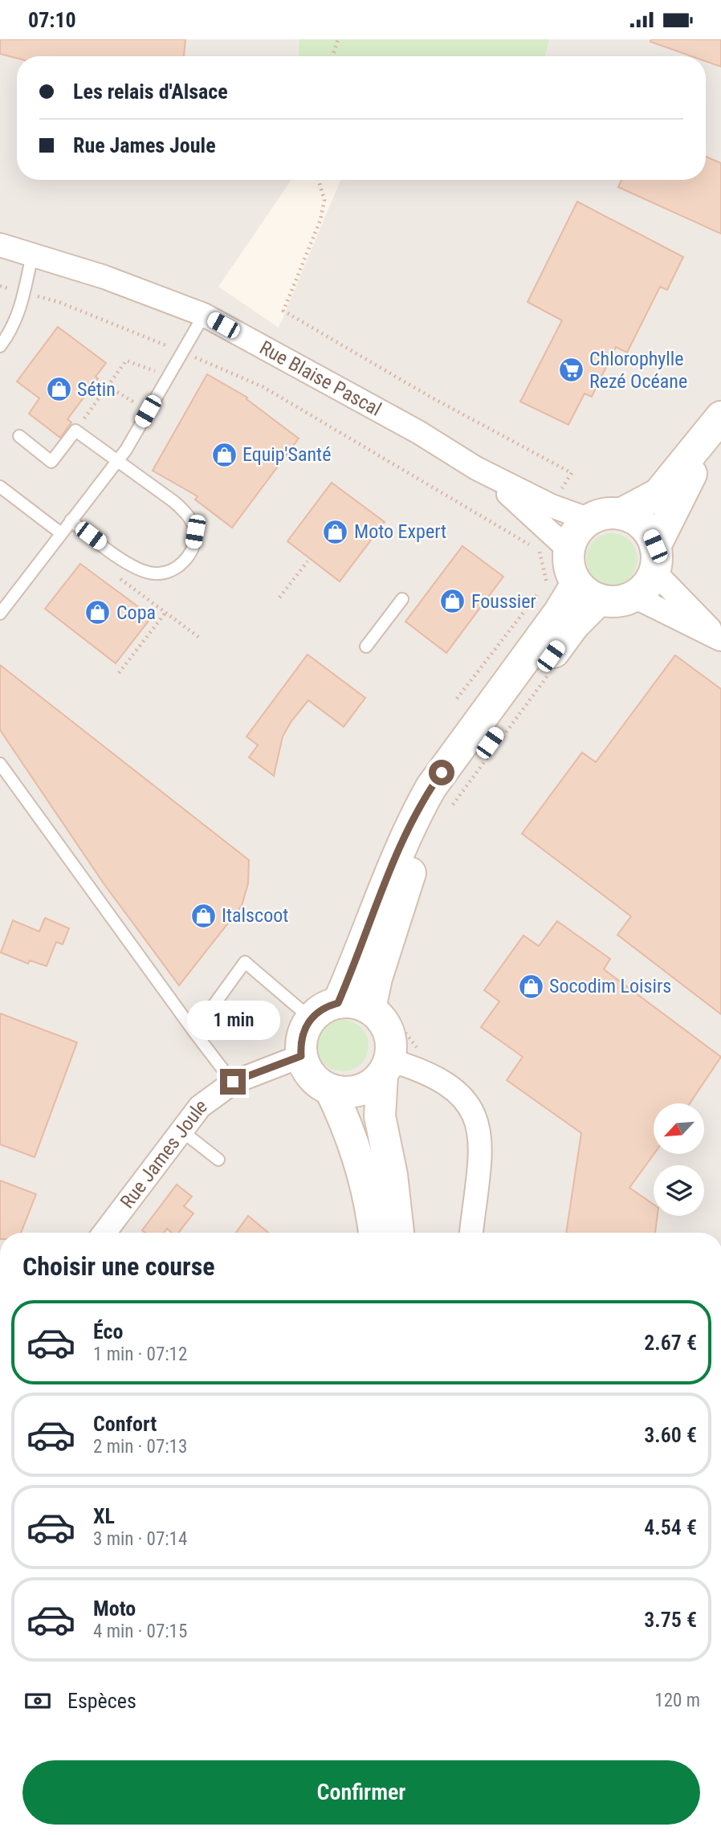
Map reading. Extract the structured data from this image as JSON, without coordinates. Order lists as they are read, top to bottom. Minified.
{"streets":{"street":["Rue Blaise Pascal","Rue James Joule"]},"places":{"supermarket":["Chlorophylle Rezé Océane"],"shop":["Sétin","Equip'Santé","Moto Expert","Foussier","Copa","Italscoot","Socodim Loisirs"]},"north":"bottom left","page":{"status":"07:10","banner":["Les relais d'Alsace","Rue James Joule"],"bubble":"1 min","heading":"Choisir une course","list":[{"name":"Éco","note":"1 min · 07:12","value":"2.67 €"},{"name":"Confort","note":"2 min · 07:13","value":"3.60 €"},{"name":"XL","note":"3 min · 07:14","value":"4.54 €"},{"name":"Moto","note":"4 min · 07:15","value":"3.75 €"}],"pay":["Espèces","120 m"],"buttons":"Confirmer"}}
